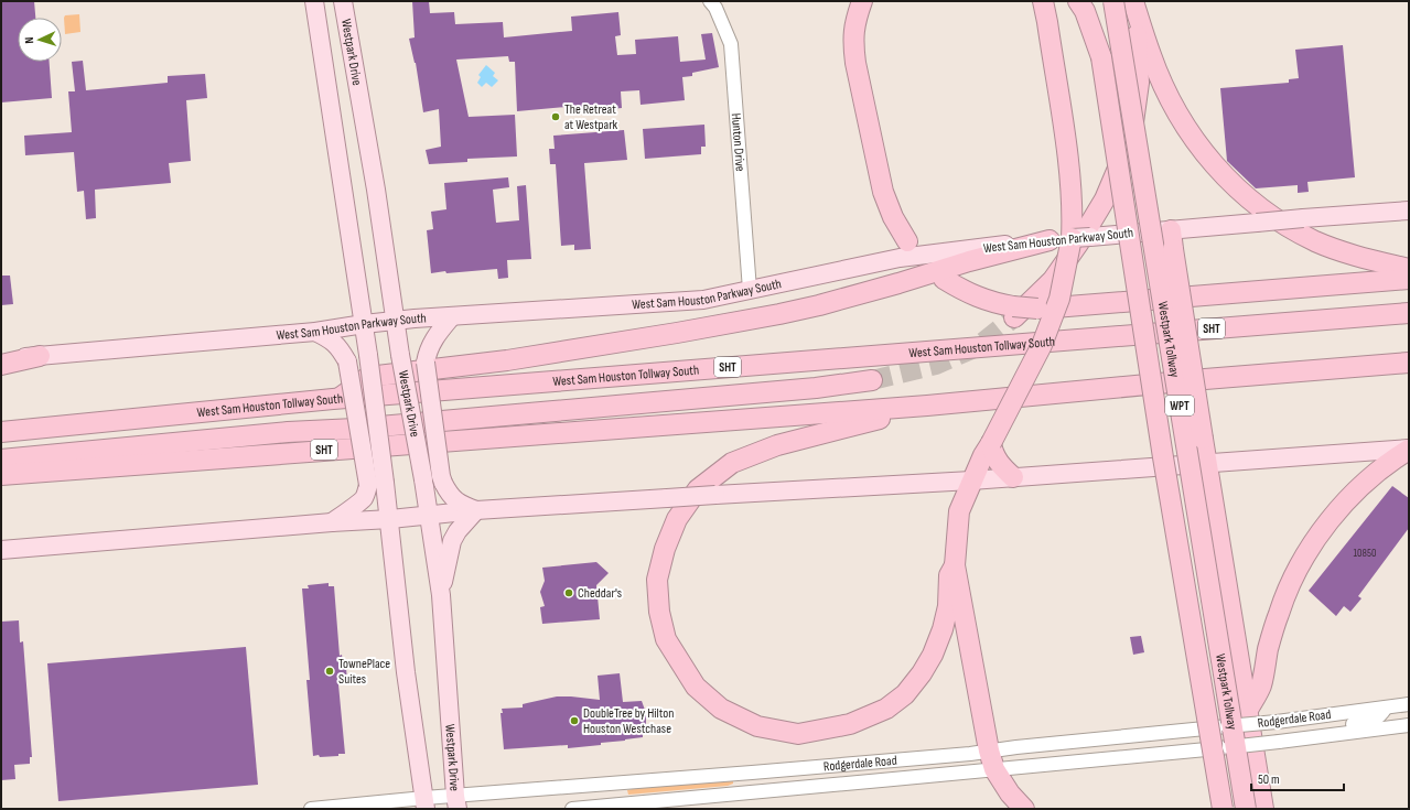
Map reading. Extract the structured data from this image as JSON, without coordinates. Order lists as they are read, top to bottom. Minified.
{"streets":{"highway":["SHT","Westpark Tollway","West Sam Houston Tollway South","WPT"],"main road":["Westpark Drive","West Sam Houston Parkway South"],"street":["Hunton Drive","Rodgerdale Road"]},"crossings":[["Westpark Drive","West Sam Houston Parkway South"],["Westpark Drive","Rodgerdale Road"],["Hunton Drive","West Sam Houston Parkway South"]],"places":["The Retreat at Westpark","Cheddar's","TownePlace Suites","DoubleTree by Hilton Houston Westchase"],"house_numbers":["10850"],"scale_bar":"50 m","north":"left"}
